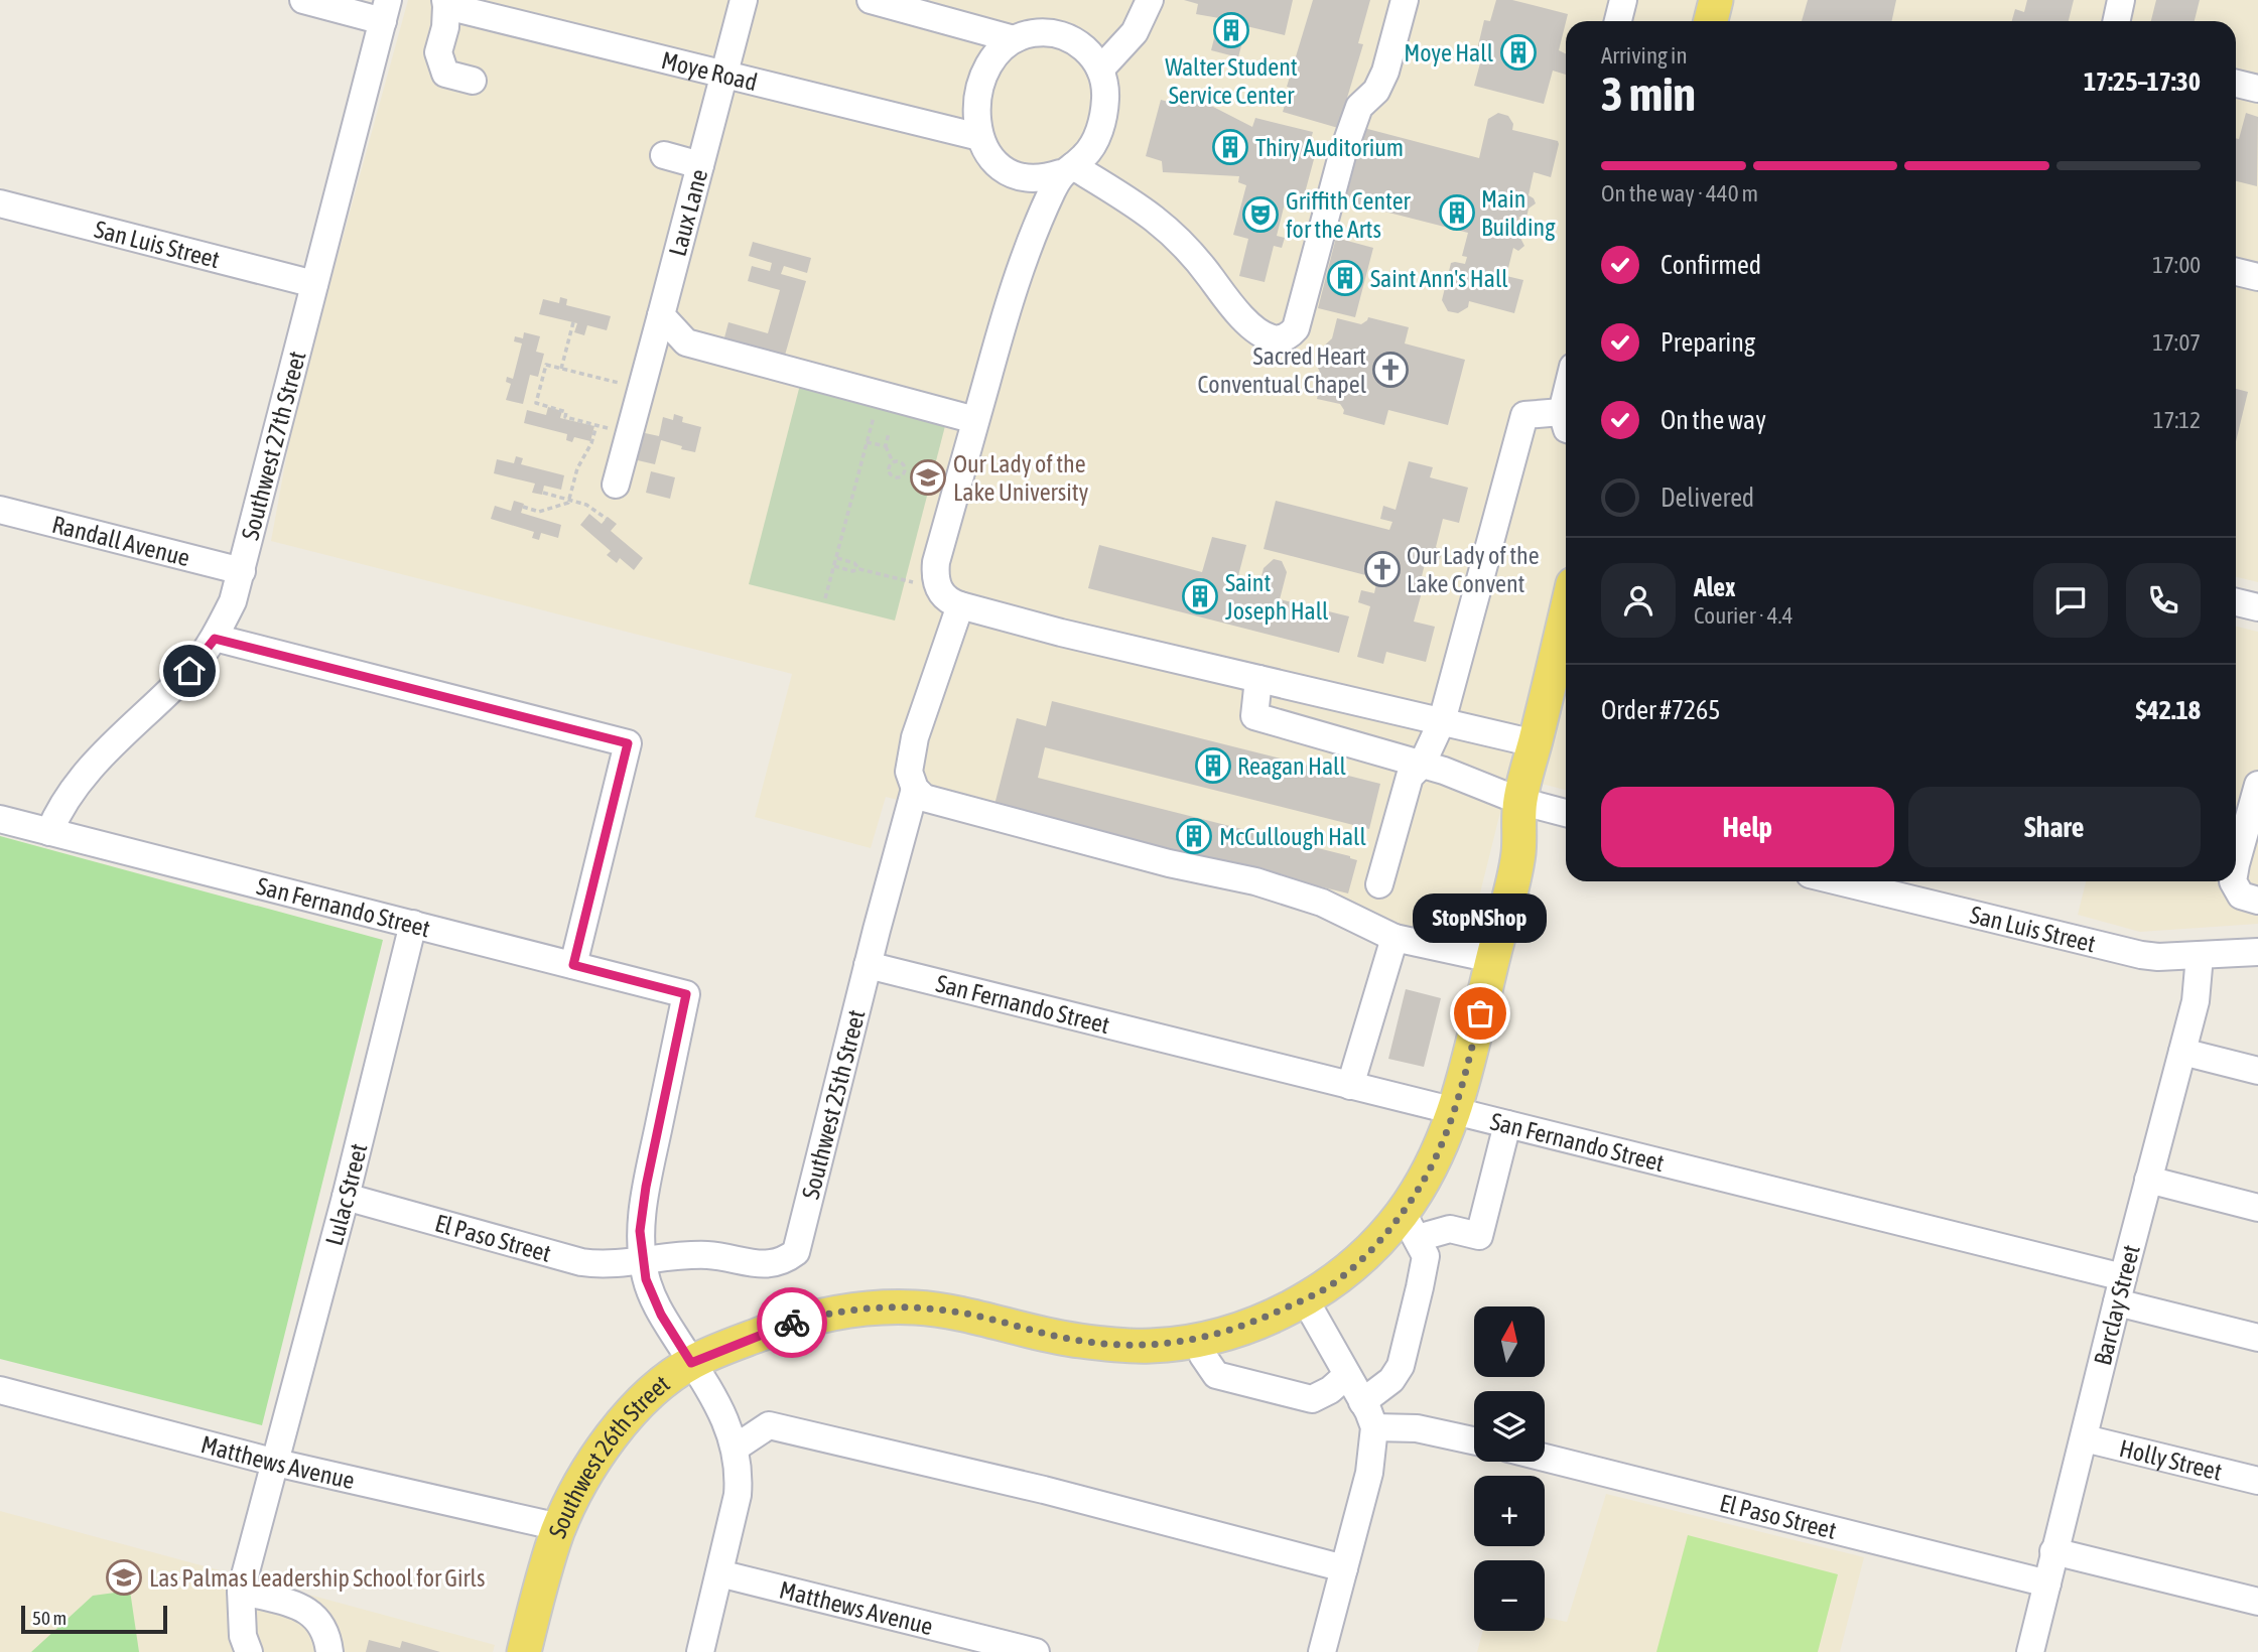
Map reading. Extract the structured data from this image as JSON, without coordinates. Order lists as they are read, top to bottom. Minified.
{"streets":{"main road":["Southwest 26th Street"],"street":["Moye Road","Laux Lane","San Luis Street","Southwest 27th Street","Randall Avenue","San Fernando Street","Southwest 25th Street","Lulac Street","El Paso Street","Barclay Street","Holly Street","Matthews Avenue"]},"crossings":[["Moye Road","Laux Lane"],["San Luis Street","Southwest 27th Street"],["San Luis Street","Barclay Street"],["Southwest 27th Street","Randall Avenue"],["Southwest 27th Street","San Fernando Street"],["San Fernando Street","Southwest 25th Street"],["San Fernando Street","Lulac Street"],["San Fernando Street","Barclay Street"],["San Fernando Street","Southwest 26th Street"],["Southwest 25th Street","El Paso Street"],["Southwest 25th Street","Southwest 26th Street"],["Lulac Street","El Paso Street"],["Lulac Street","Matthews Avenue"],["El Paso Street","Barclay Street"],["El Paso Street","Southwest 26th Street"],["Barclay Street","Holly Street"],["Southwest 26th Street","Matthews Avenue"]],"places":{"building":["Walter Student Service Center","Moye Hall","Thiry Auditorium","Main Building","Saint Ann's Hall","Saint Joseph Hall","Reagan Hall","McCullough Hall"],"theatre":["Griffith Center for the Arts"],"church":["Sacred Heart Conventual Chapel","Our Lady of the Lake Convent"],"school or university":["Our Lady of the Lake University","Las Palmas Leadership School for Girls"],"other":["StopNShop"]},"scale_bar":"50 m","north":"top","page":{"heading":["3 min","Arriving in","17:25–17:30"],"panel":["Alex","Courier · 4.4","Order #7265","$42.18"],"bar":"On the way · 440 m","list":[["Confirmed","17:00"],["Preparing","17:07"],["On the way","17:12"],"Delivered"],"buttons":["Help","Share"],"bubble":"StopNShop","map_buttons":["+","−"],"scale":"50 m"}}
